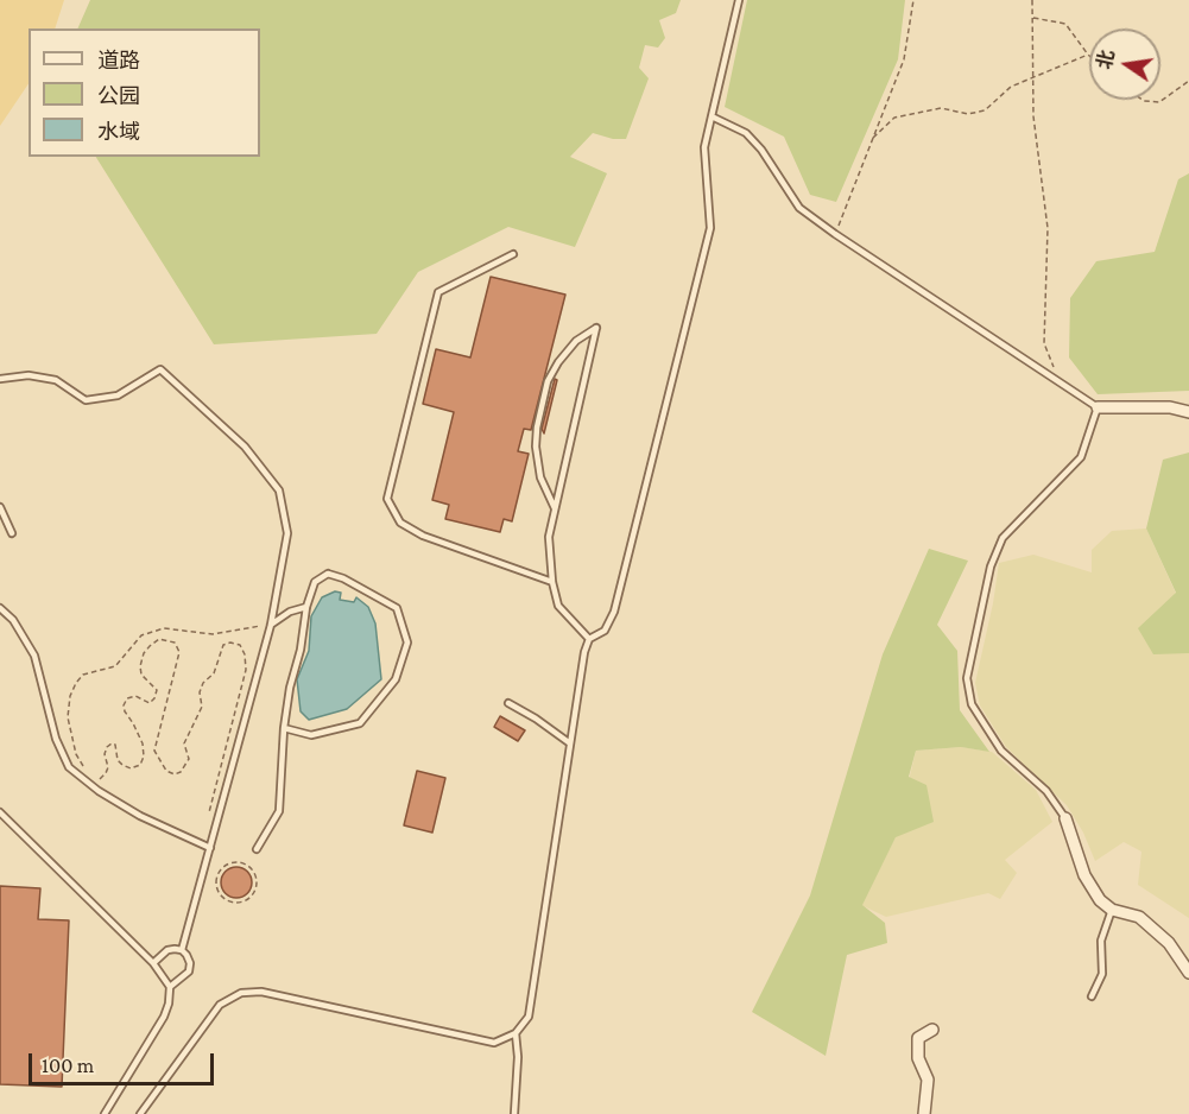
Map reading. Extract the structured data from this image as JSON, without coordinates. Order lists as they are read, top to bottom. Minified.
{"legend":["道路","公园","水域"],"scale_bar":"100 m","north":"left"}
